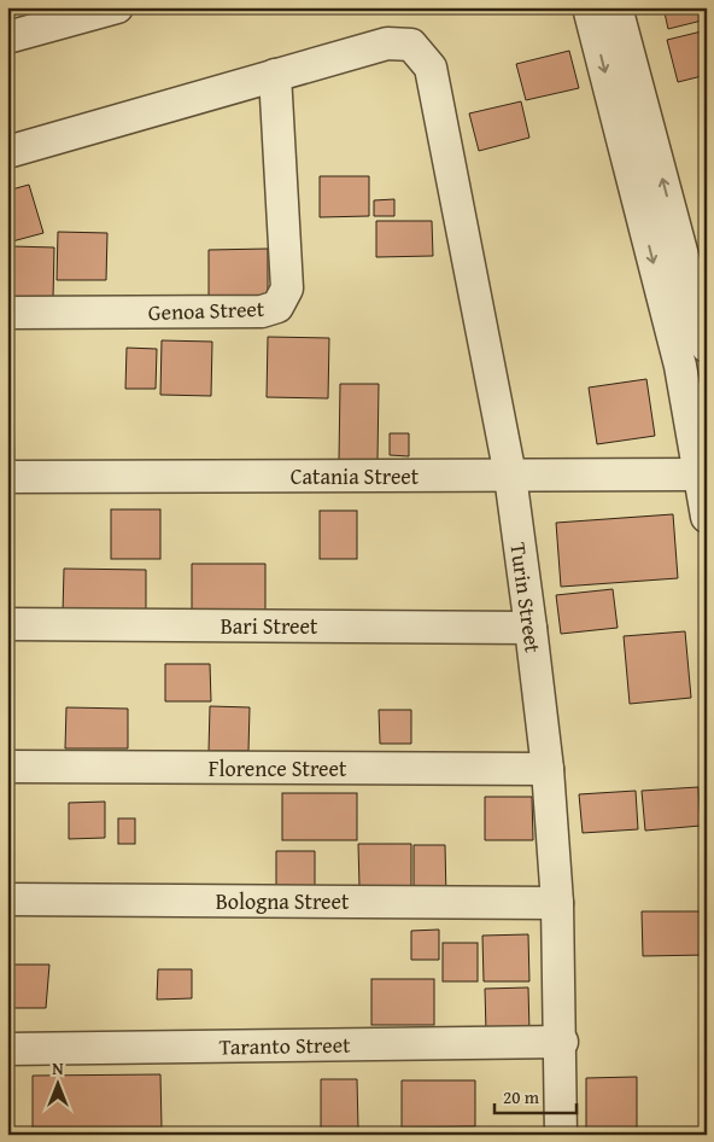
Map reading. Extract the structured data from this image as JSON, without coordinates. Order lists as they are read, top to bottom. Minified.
{"streets":{"street":["Genoa Street","Catania Street","Turin Street","Bari Street","Florence Street","Bologna Street","Taranto Street"]},"crossings":[["Genoa Street","Turin Street"],["Catania Street","Turin Street"],["Turin Street","Bari Street"],["Turin Street","Florence Street"],["Turin Street","Bologna Street"],["Turin Street","Taranto Street"]],"scale_bar":"20 m","north":"top"}
